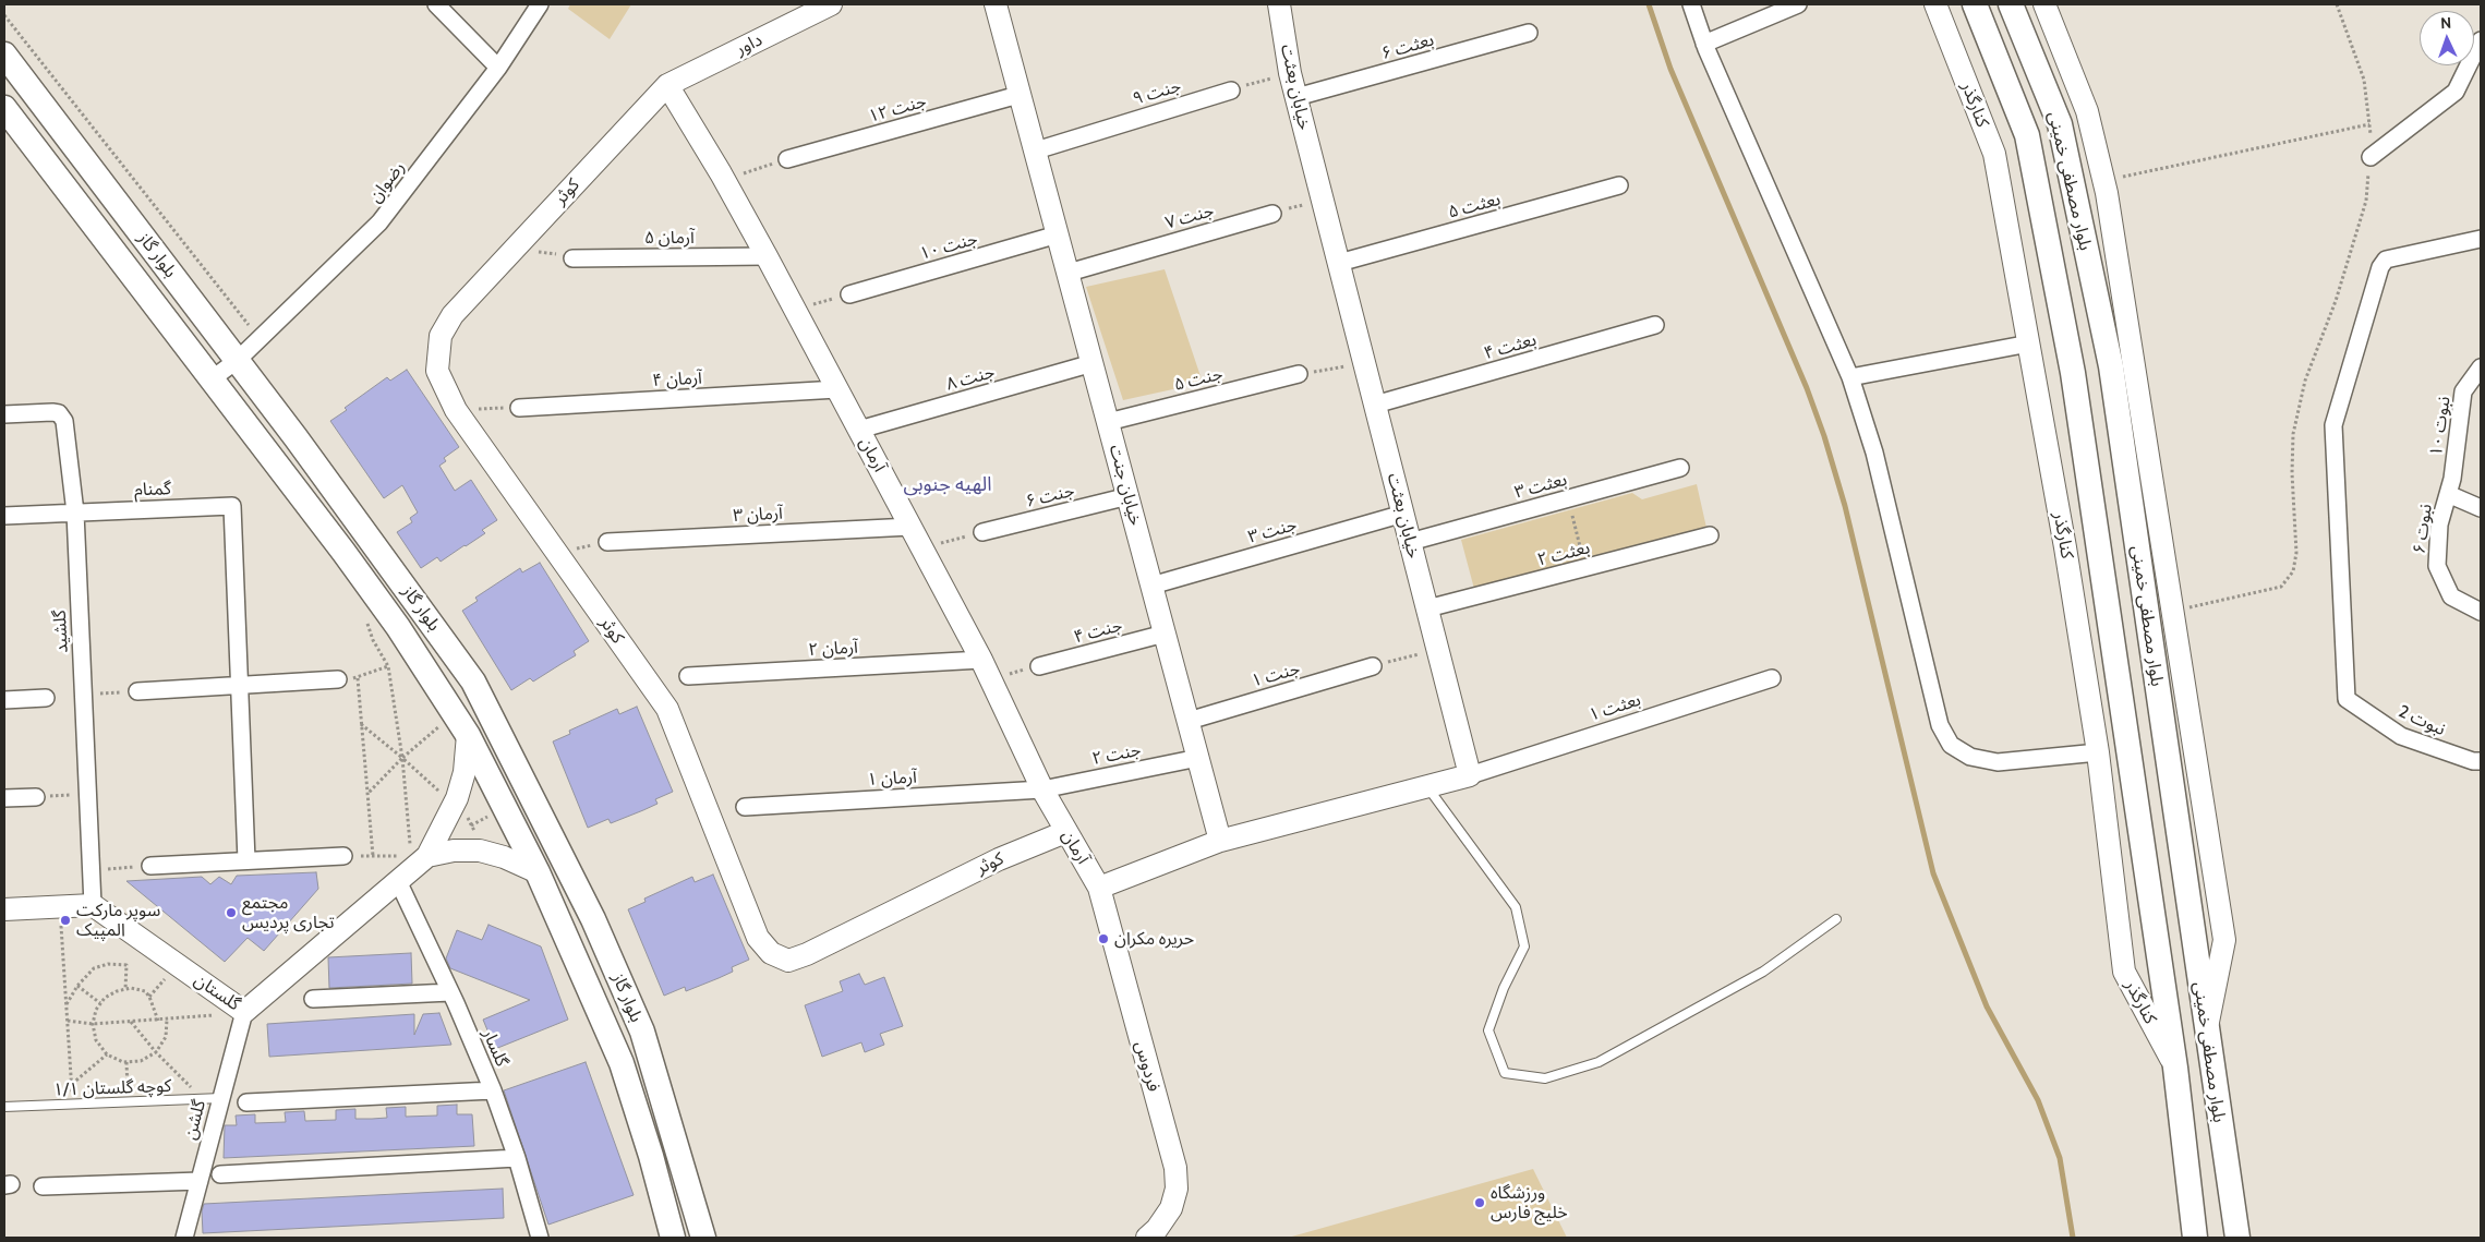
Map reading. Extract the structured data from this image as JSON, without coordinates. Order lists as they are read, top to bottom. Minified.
{"streets":{"main road":["بلوار مصطفی خمینی","بلوار گاز"],"street":["داور","بعثت ۶","خیابان بعثت","جنت ۹","کنارگذر","جنت ۱۲","رضوان","کوثر","بعثت ۵","جنت ۷","آرمان ۵","جنت ۱۰","بعثت ۴","جنت ۸","آرمان ۴","جنت ۵","نبوت ۱۰","آرمان","خیابان جنت","بعثت ۳","گمنام","جنت ۶","آرمان ۳","نبوت ۶","جنت ۳","بعثت ۲","گلشید","جنت ۴","آرمان ۲","جنت ۱","بعثت ۱","نبوت 2","جنت ۲","آرمان ۱","گلستان","گلسار","فردوس","گلشن"],"lane":["کوچه گلستان ۱/۱"]},"crossings":[["داور","کوثر"],["داور","آرمان"],["بعثت ۶","خیابان بعثت"],["خیابان بعثت","بعثت ۵"],["خیابان بعثت","بعثت ۴"],["خیابان بعثت","بعثت ۳"],["خیابان بعثت","جنت ۳"],["خیابان بعثت","بعثت ۲"],["خیابان بعثت","بعثت ۱"],["جنت ۹","خیابان جنت"],["کنارگذر","بلوار مصطفی خمینی"],["جنت ۱۲","خیابان جنت"],["رضوان","بلوار گاز"],["کوثر","آرمان"],["جنت ۷","خیابان جنت"],["آرمان ۵","آرمان"],["جنت ۱۰","خیابان جنت"],["بلوار گاز","گلستان"],["جنت ۸","آرمان"],["جنت ۸","خیابان جنت"],["آرمان ۴","آرمان"],["جنت ۵","خیابان جنت"],["نبوت ۱۰","نبوت ۶"],["آرمان","آرمان ۳"],["آرمان","آرمان ۲"],["آرمان","جنت ۲"],["آرمان","آرمان ۱"],["آرمان","فردوس"],["خیابان جنت","جنت ۶"],["خیابان جنت","جنت ۳"],["خیابان جنت","جنت ۴"],["خیابان جنت","جنت ۱"],["خیابان جنت","جنت ۲"],["گمنام","گلشید"],["گلشید","گلستان"],["جنت ۲","آرمان ۱"],["گلستان","گلسار"],["گلستان","گلشن"],["کوچه گلستان ۱/۱","گلشن"]],"districts":["الهیه جنوبی"],"places":["مجتمع تجاری پردیس","سوپر مارکت المپیک","حریره مکران","ورزشگاه خلیج فارس"],"north":"top"}
